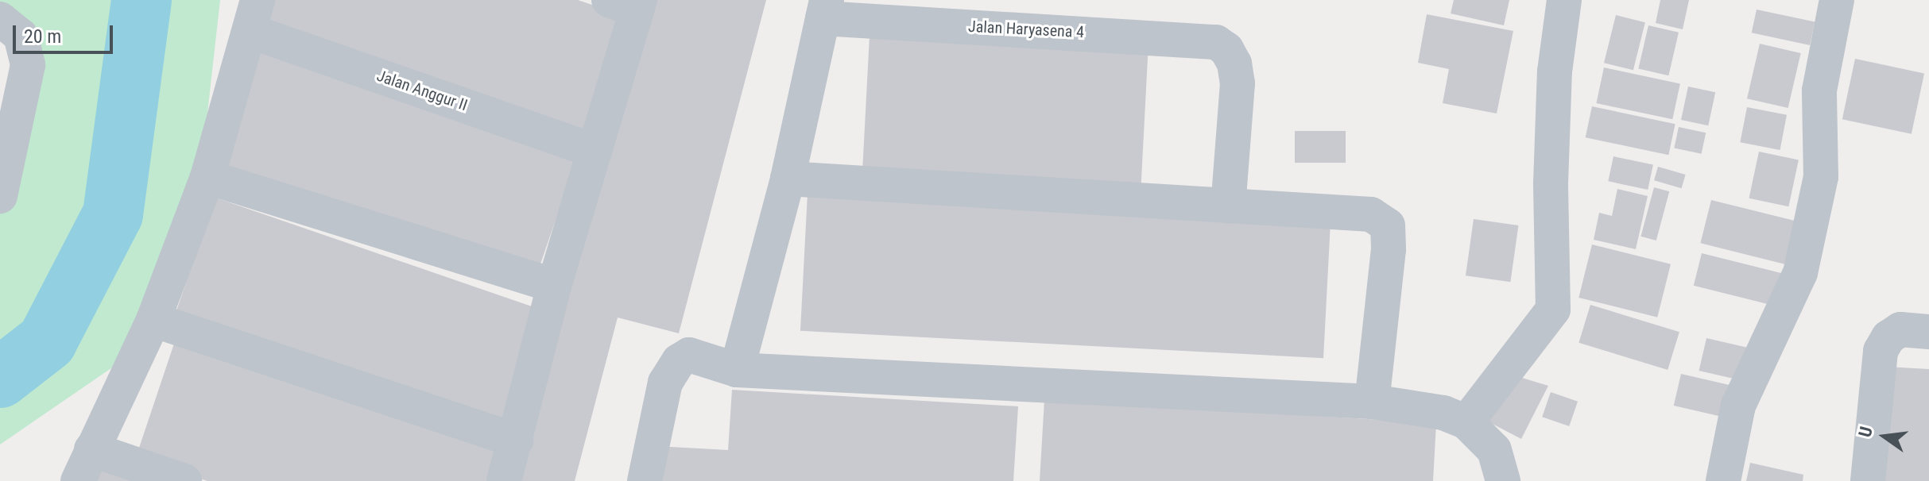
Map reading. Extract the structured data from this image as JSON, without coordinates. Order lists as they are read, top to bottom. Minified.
{"streets":{"street":["Jalan Haryasena 4","Jalan Anggur II"]},"scale_bar":"20 m","north":"left"}
